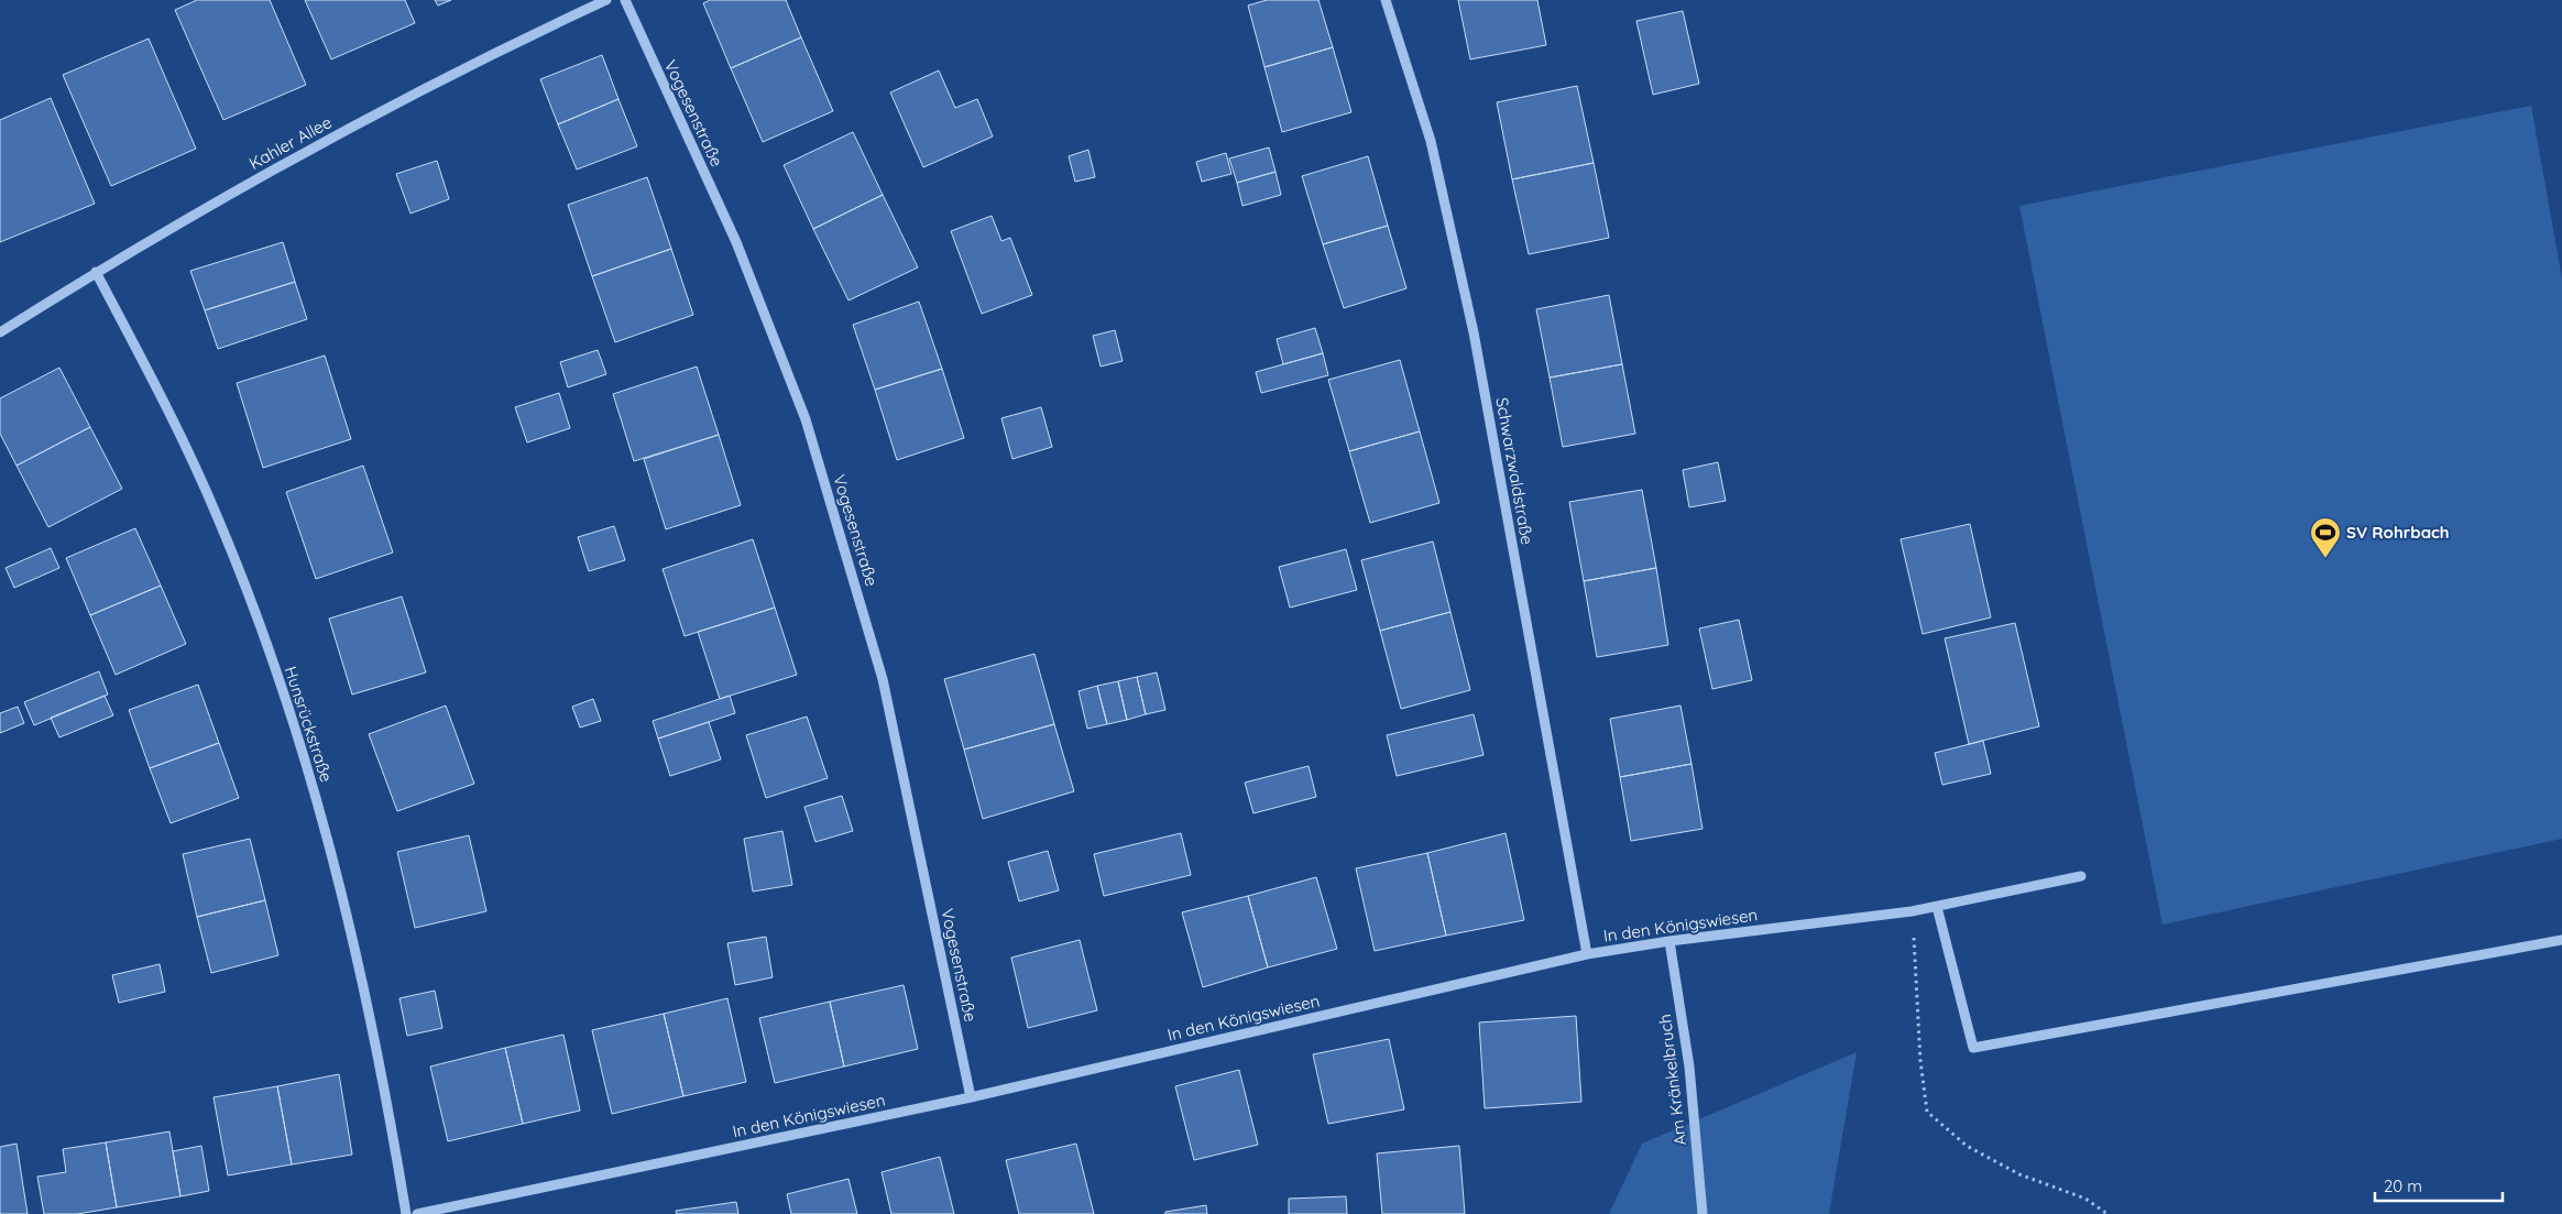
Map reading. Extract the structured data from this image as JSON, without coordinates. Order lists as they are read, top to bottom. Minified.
{"streets":{"street":["Vogesenstraße","Kahler Allee","Schwarzwaldstraße","Hunsrückstraße","In den Königswiesen","Am Kränkelbruch"]},"crossings":[["Vogesenstraße","In den Königswiesen"],["Kahler Allee","Hunsrückstraße"],["Schwarzwaldstraße","In den Königswiesen"],["In den Königswiesen","Am Kränkelbruch"]],"places":{"sports":["SV Rohrbach"]},"scale_bar":"20 m"}
